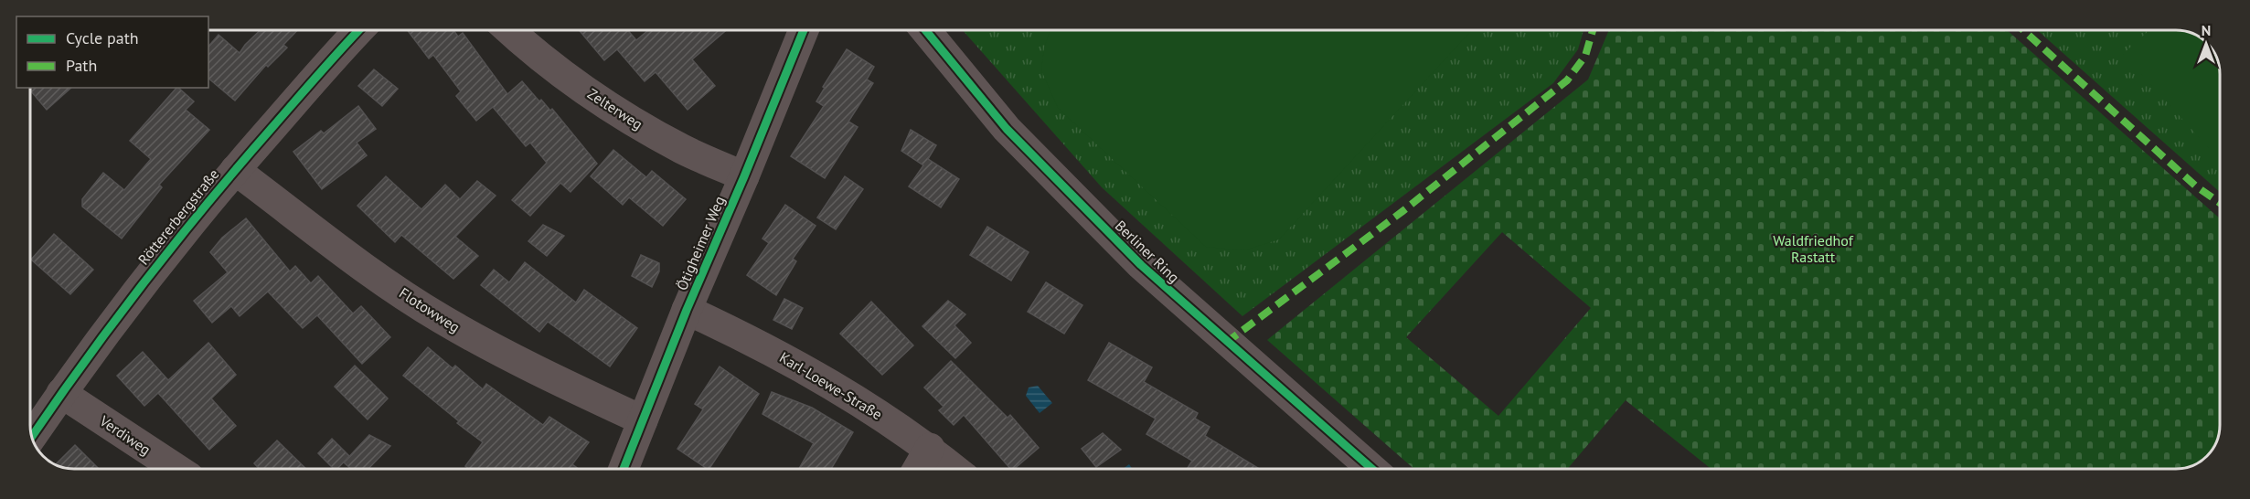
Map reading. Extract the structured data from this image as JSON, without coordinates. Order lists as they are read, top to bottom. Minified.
{"streets":{"street":["Zelterweg","Röttererbergstraße","Ötigheimer Weg","Berliner Ring","Flotowweg","Karl-Loewe-Straße","Verdiweg"]},"crossings":[["Zelterweg","Ötigheimer Weg"],["Röttererbergstraße","Flotowweg"],["Röttererbergstraße","Verdiweg"],["Ötigheimer Weg","Flotowweg"],["Ötigheimer Weg","Karl-Loewe-Straße"]],"parks":["Waldfriedhof Rastatt"],"legend":["Cycle path","Path"],"north":"top"}
